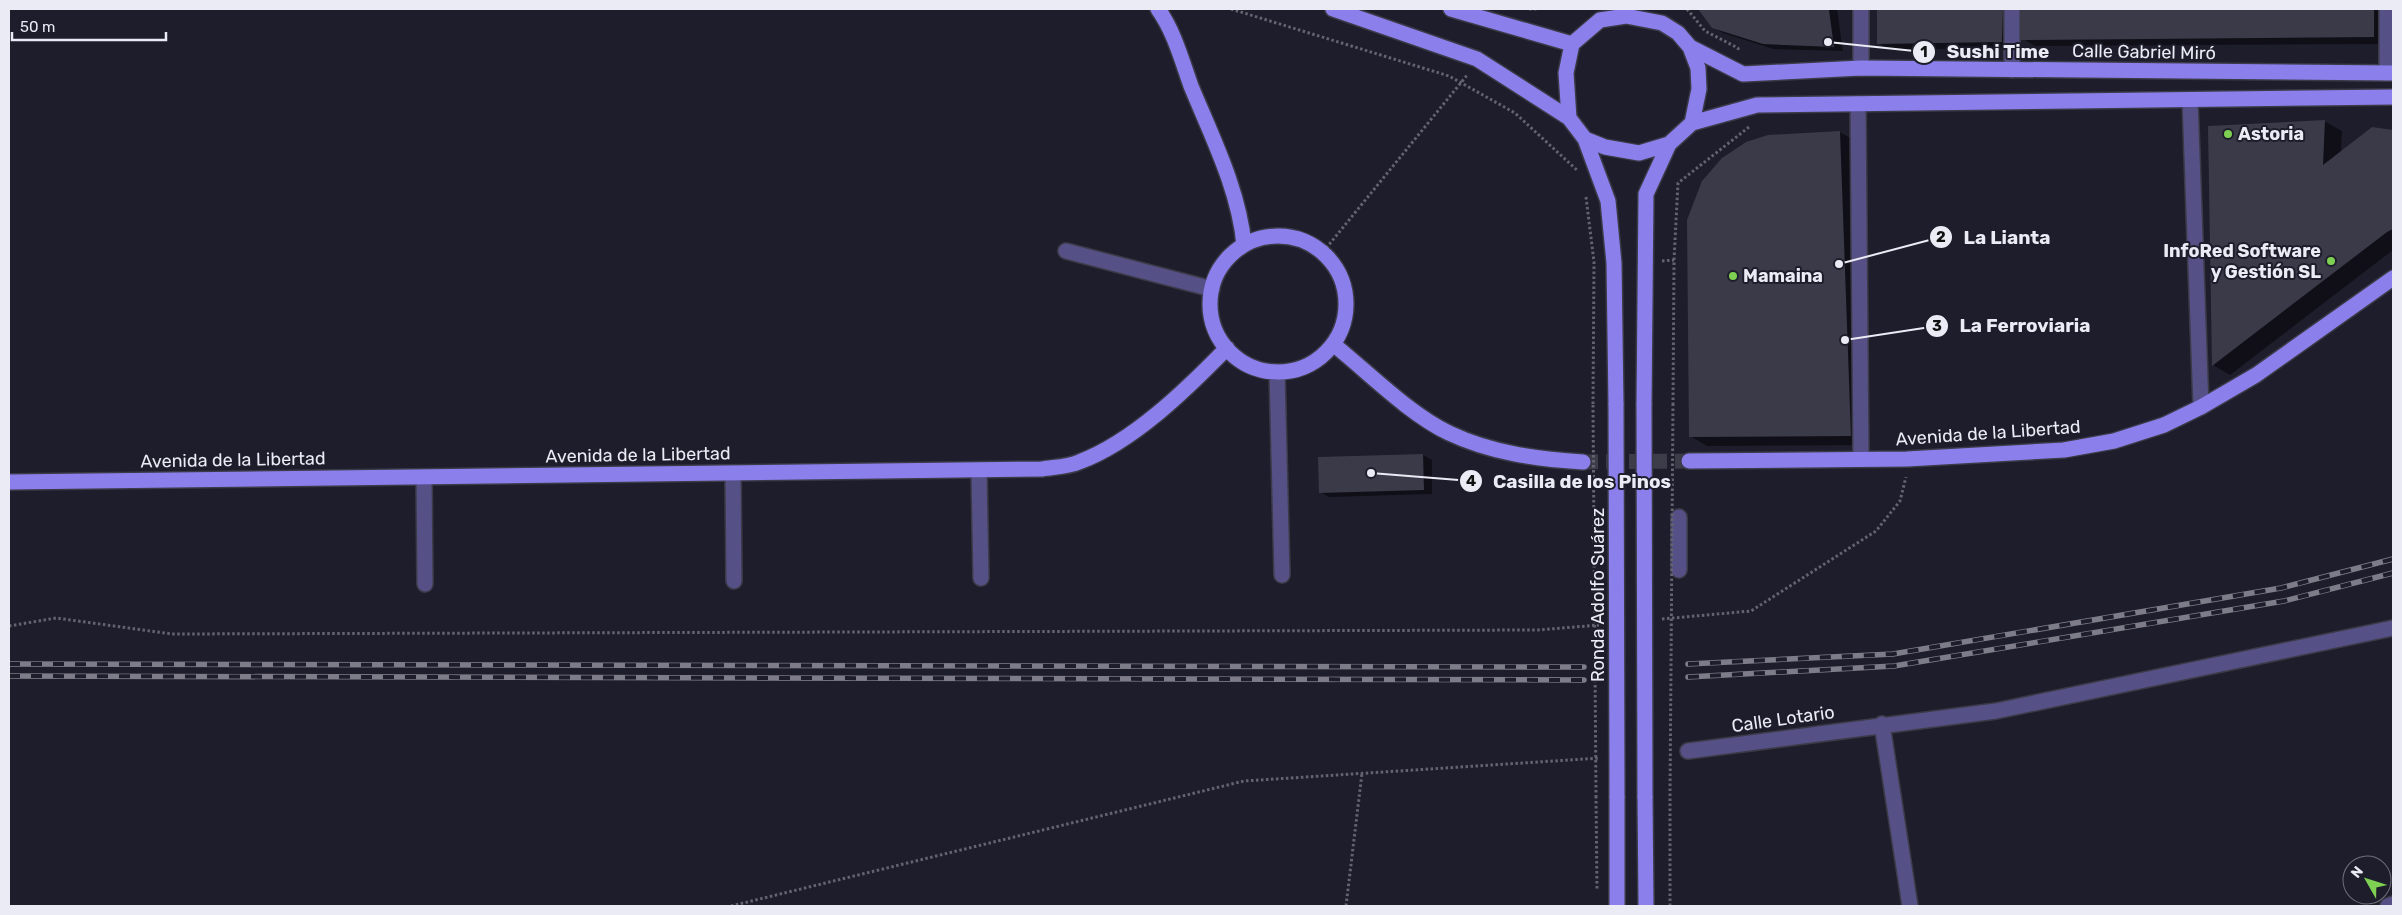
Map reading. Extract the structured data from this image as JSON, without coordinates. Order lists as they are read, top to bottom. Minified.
{"streets":{"main road":["Calle Gabriel Miró","Avenida de la Libertad","Ronda Adolfo Suárez"],"street":["Calle Lotario"]},"crossings":[["Calle Gabriel Miró","Ronda Adolfo Suárez"]],"places":["Sushi Time","Astoria","InfoRed Software y Gestión SL","La Lianta","Mamaina","La Ferroviaria","Casilla de los Pinos"],"scale_bar":"50 m","north":"top left"}
